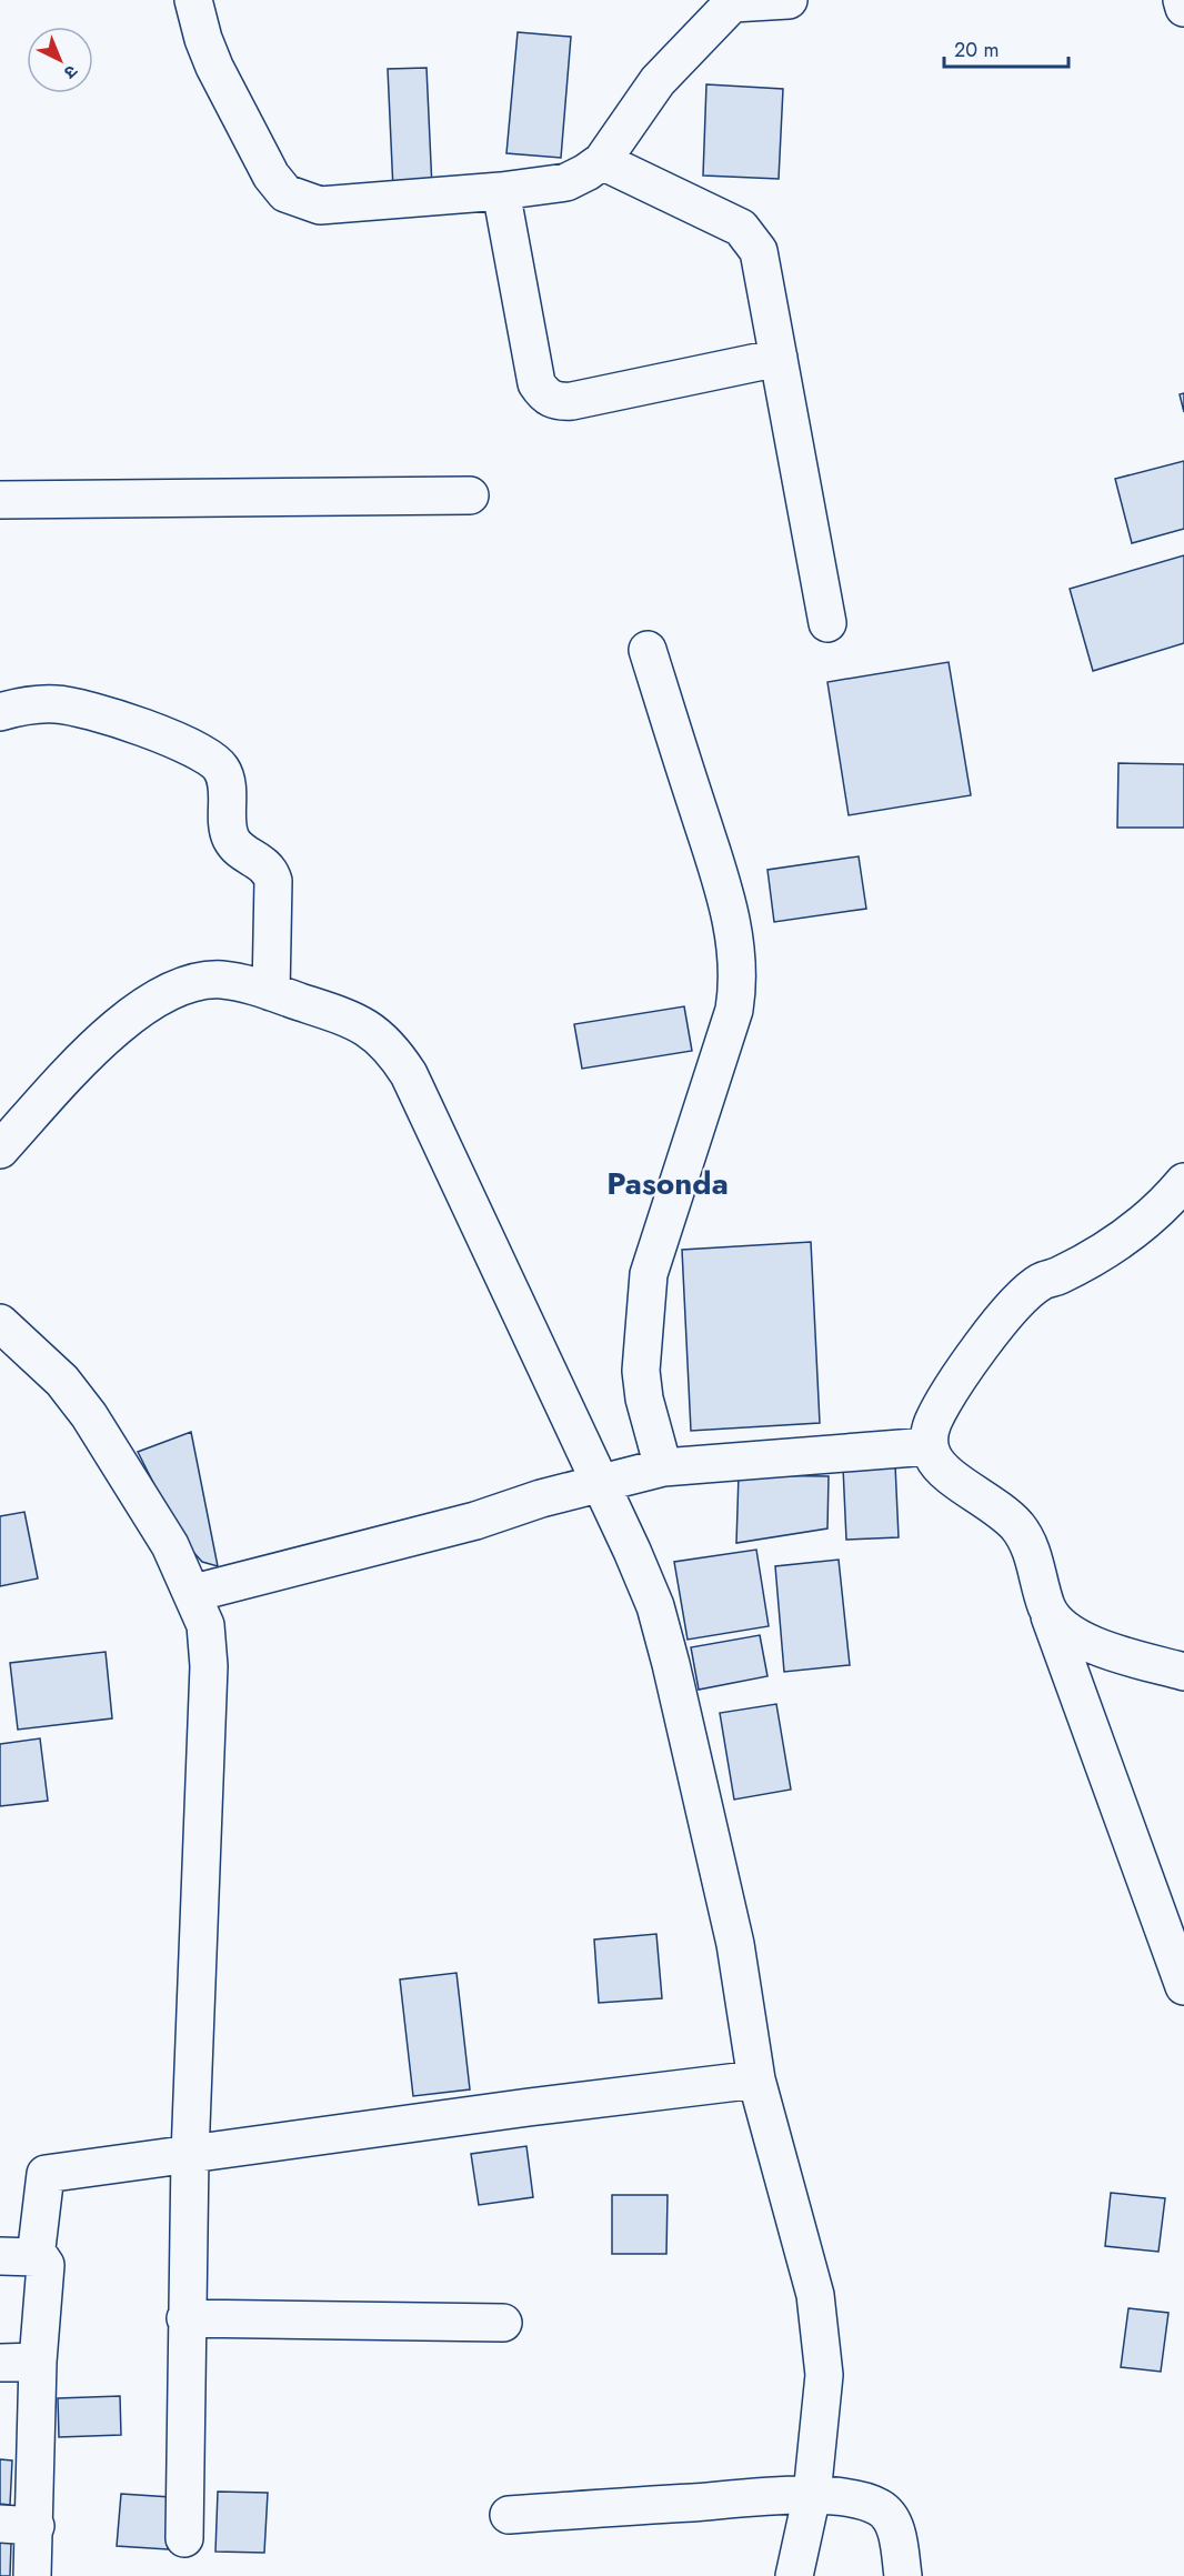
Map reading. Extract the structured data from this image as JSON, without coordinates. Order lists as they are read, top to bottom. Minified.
{"districts":["Pasonda"],"scale_bar":"20 m","north":"bottom right"}
